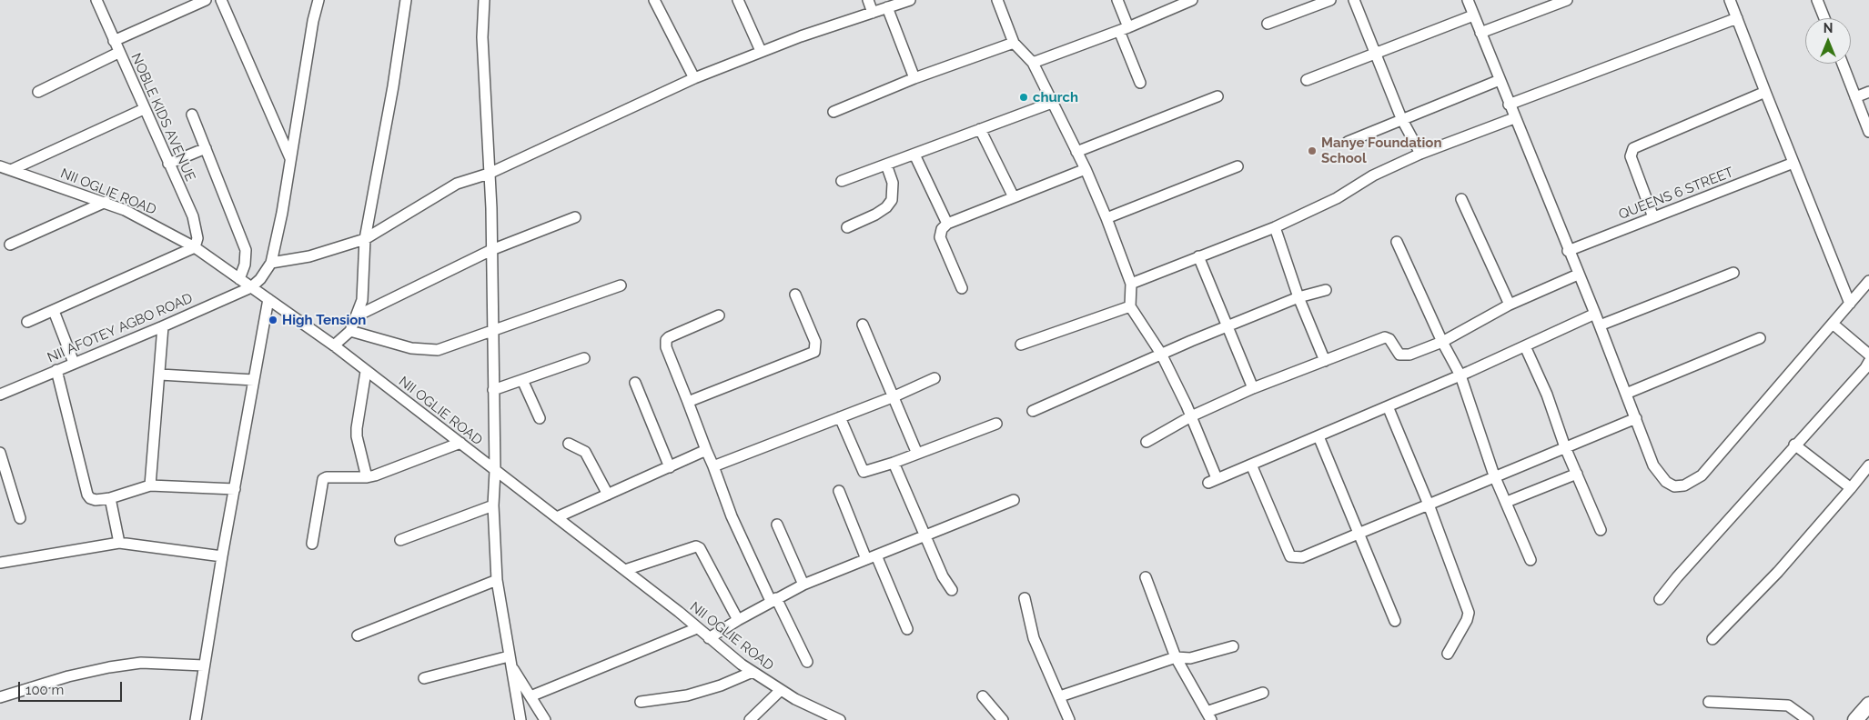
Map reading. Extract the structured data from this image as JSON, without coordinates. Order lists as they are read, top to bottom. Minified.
{"streets":{"street":["NOBLE KIDS AVENUE","NII OGLIE ROAD","QUEENS 6 STREET","NII AFOTEY AGBO ROAD"]},"crossings":[["NOBLE KIDS AVENUE","NII OGLIE ROAD"],["NII OGLIE ROAD","NII AFOTEY AGBO ROAD"]],"places":["church","Manye Foundation School","High Tension"],"scale_bar":"100 m","north":"top"}
